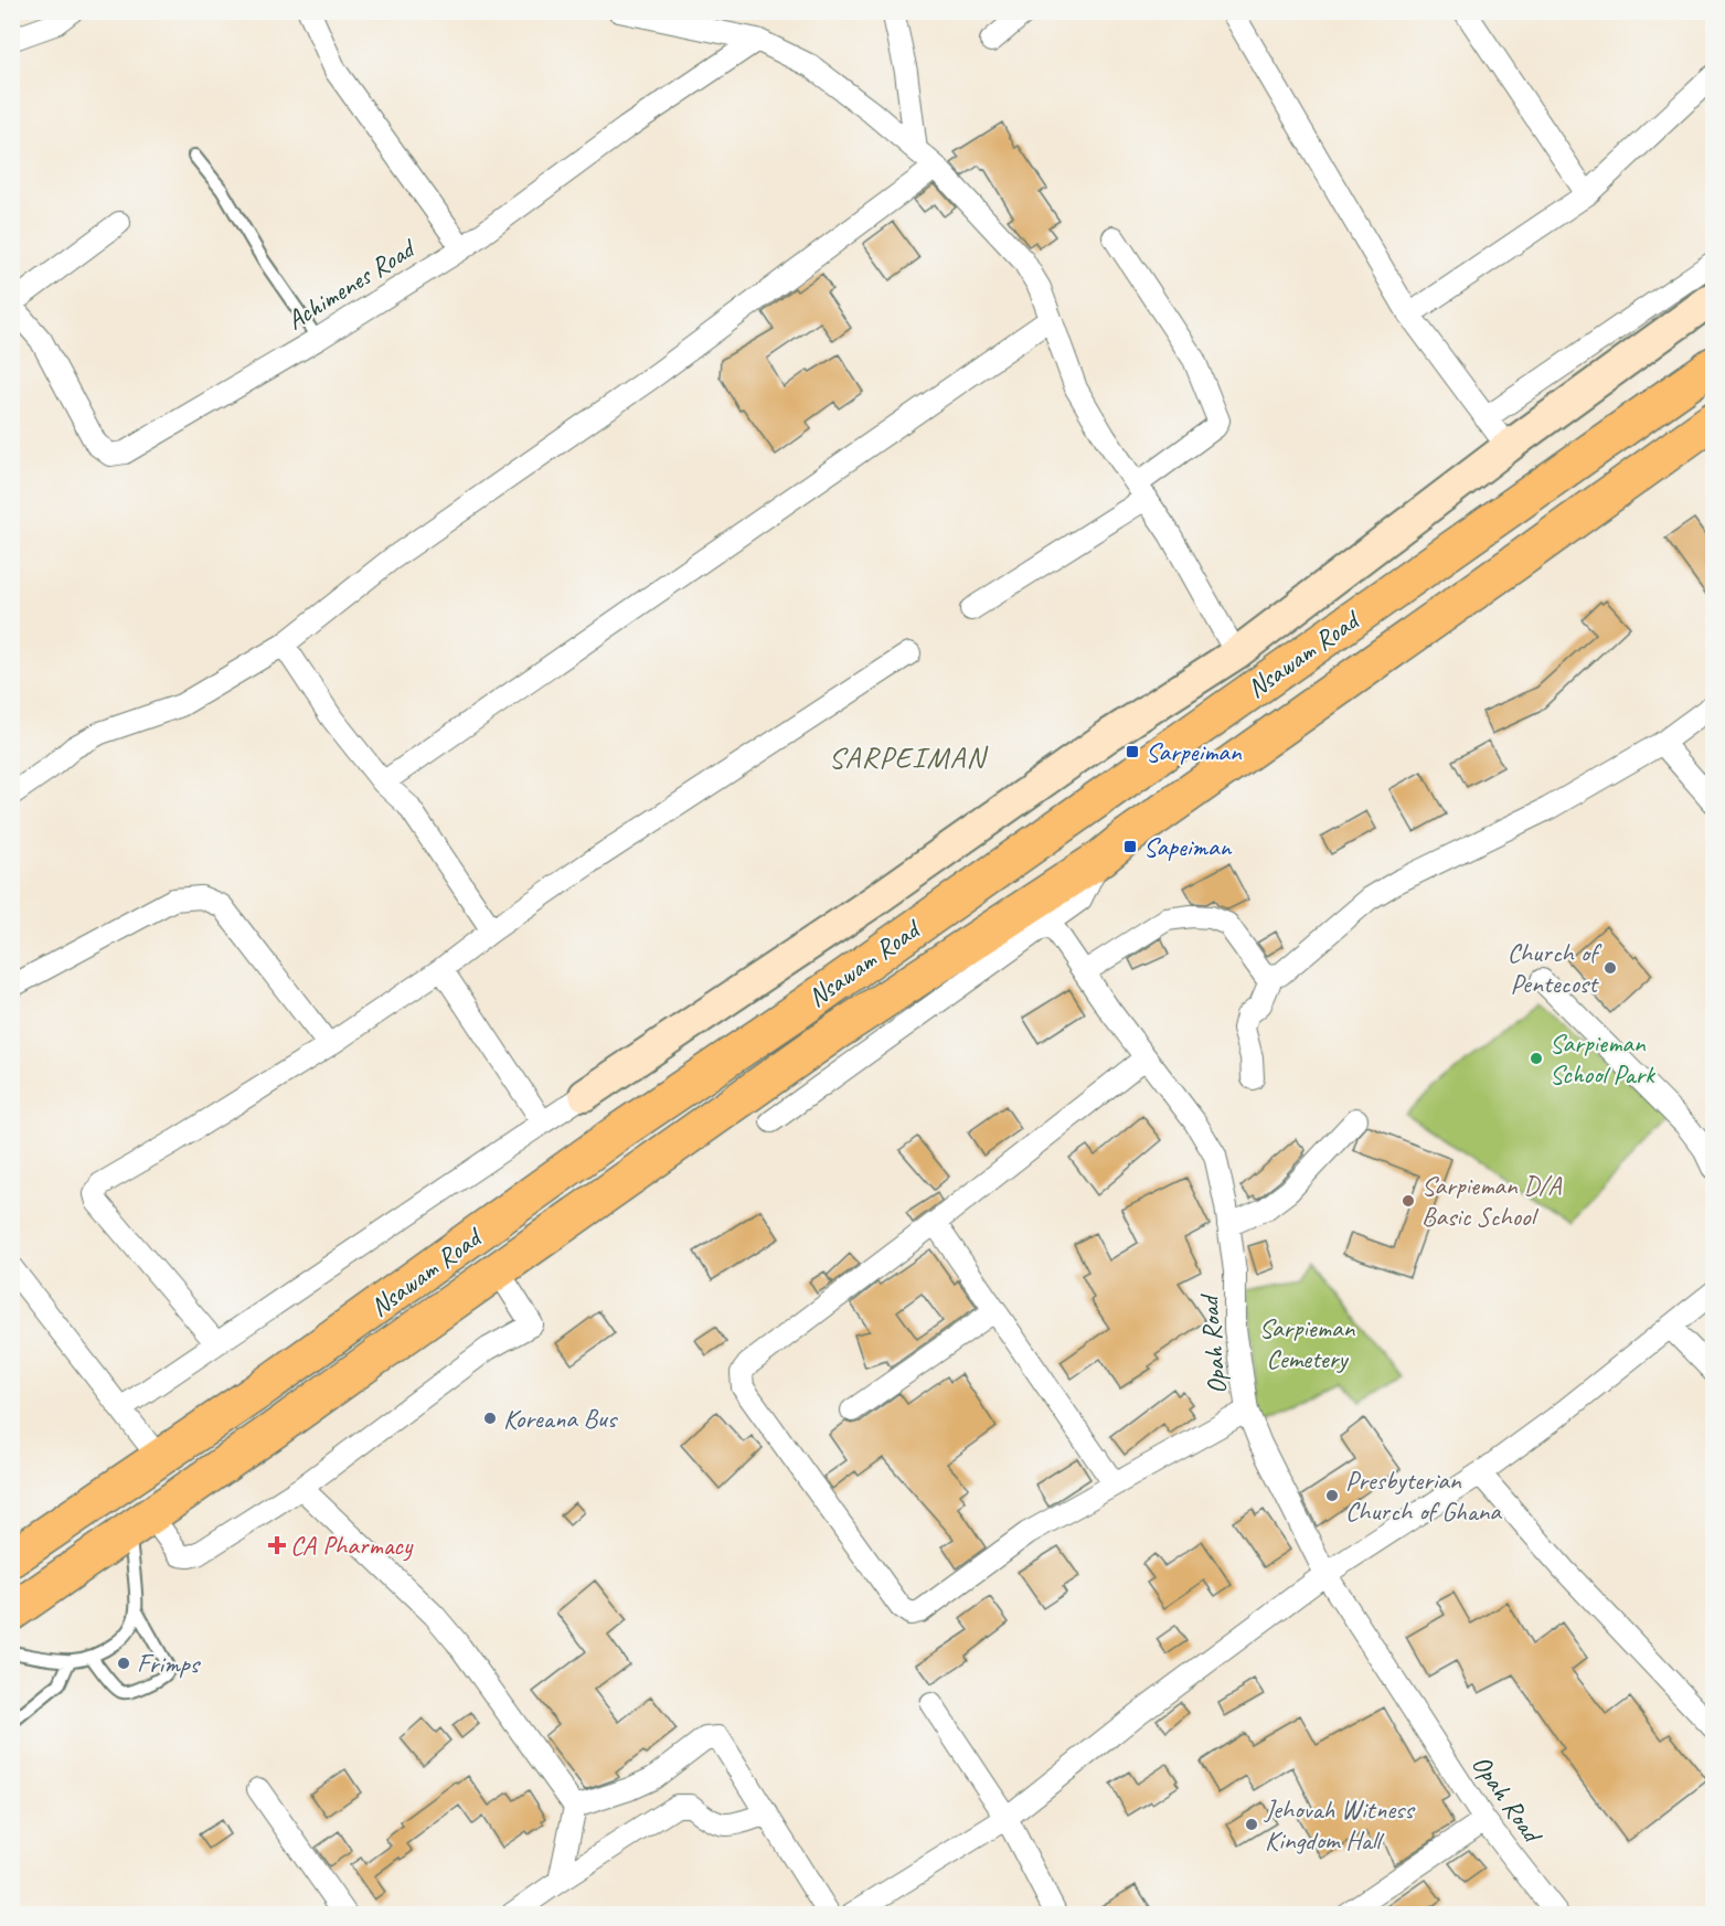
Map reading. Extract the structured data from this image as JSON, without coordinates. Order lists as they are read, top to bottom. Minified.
{"streets":{"highway":["Nsawam Road"],"street":["Achimenes Road","Opah Road"]},"crossings":[["Nsawam Road","Opah Road"]],"districts":["SARPEIMAN"],"parks":["Sarpieman Cemetery"],"places":{"transit":["Sarpeiman","Sapeiman"],"other":["Church of Pentecost","Sarpieman School Park","Sarpieman D/A Basic School","Koreana Bus","Presbyterian Church of Ghana","Frimps","Jehovah Witness Kingdom Hall"],"health":["CA Pharmacy"]}}
